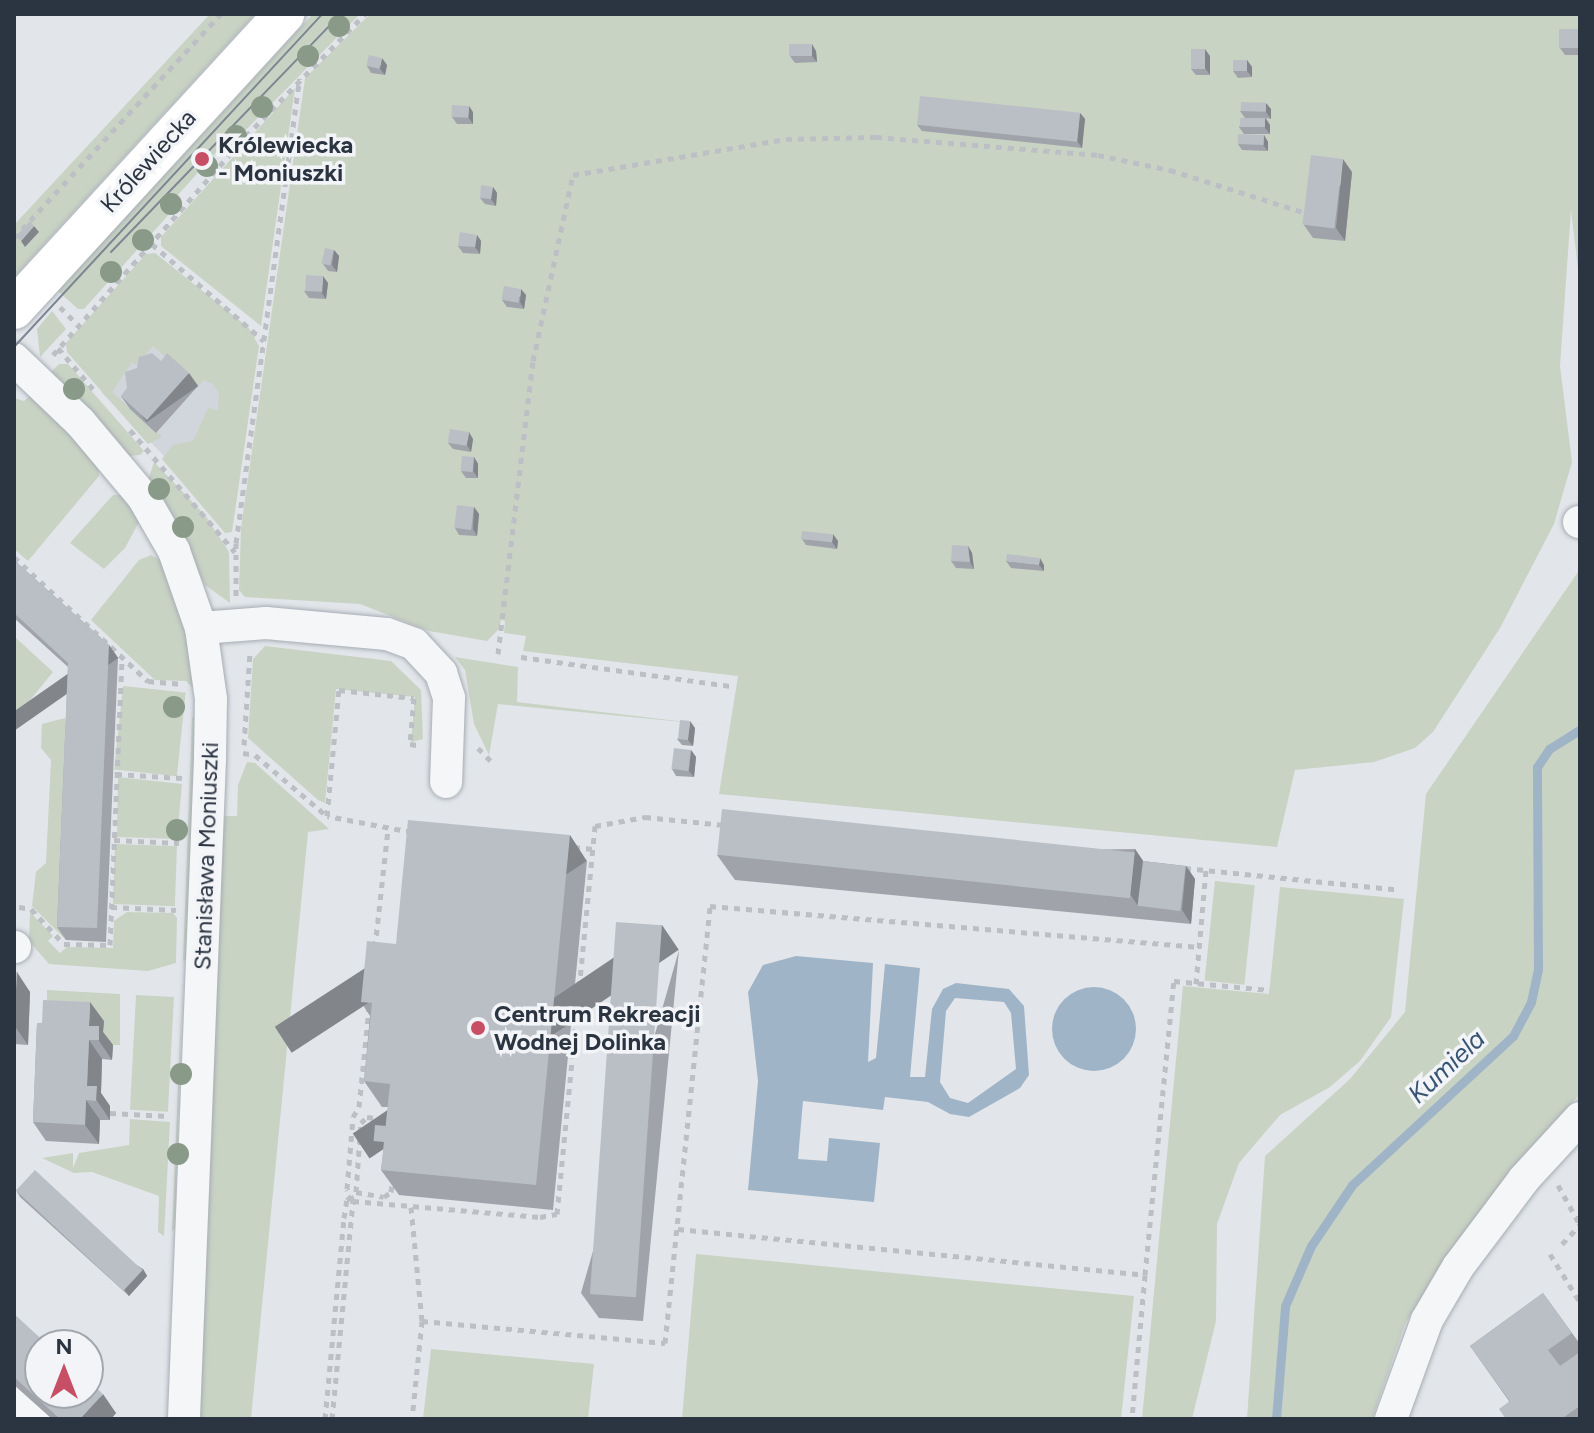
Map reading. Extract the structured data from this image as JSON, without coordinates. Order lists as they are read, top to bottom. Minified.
{"streets":{"main road":["Królewiecka"],"street":["Stanisława Moniuszki"]},"water":["Kumiela"],"places":["Królewiecka - Moniuszki","Centrum Rekreacji Wodnej Dolinka"],"north":"top"}
